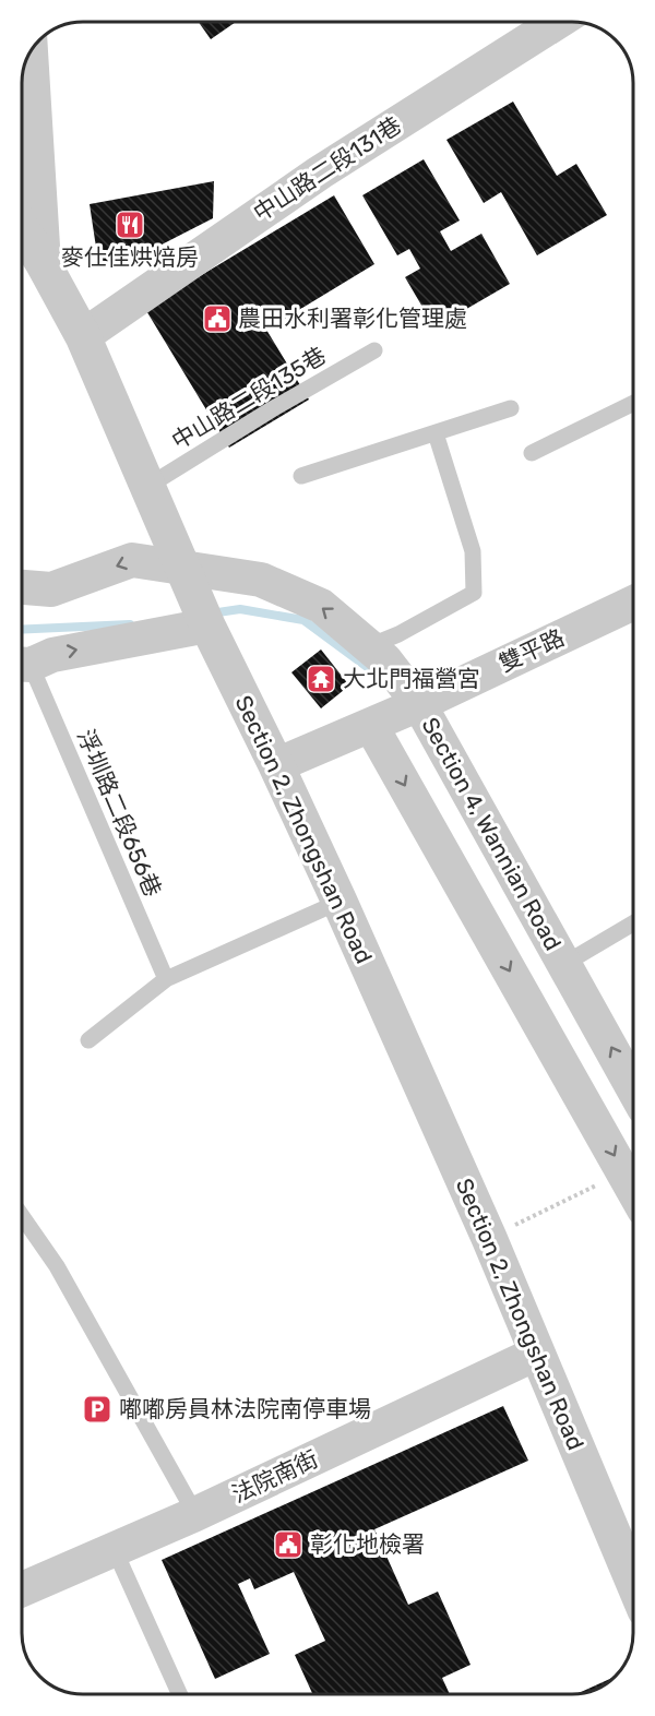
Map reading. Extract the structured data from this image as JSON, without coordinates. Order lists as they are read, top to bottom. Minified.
{"streets":{"street":["中山路二段131巷","雙平路","Section 2, Zhongshan Road","Section 4, Wannian Road","法院南街"],"lane":["中山路二段135巷","浮圳路二段656巷"]},"crossings":[["中山路二段131巷","Section 2, Zhongshan Road"],["中山路二段135巷","Section 2, Zhongshan Road"],["雙平路","Section 2, Zhongshan Road"],["雙平路","Section 4, Wannian Road"],["Section 2, Zhongshan Road","Section 4, Wannian Road"],["Section 2, Zhongshan Road","法院南街"]],"one_way":["Section 4, Wannian Road"],"places":{"restaurant":["麥仕佳烘焙房"],"public building":["農田水利署彰化管理處","彰化地檢署"],"temple":["大北門福營宮"],"parking":["嘟嘟房員林法院南停車場"]}}
